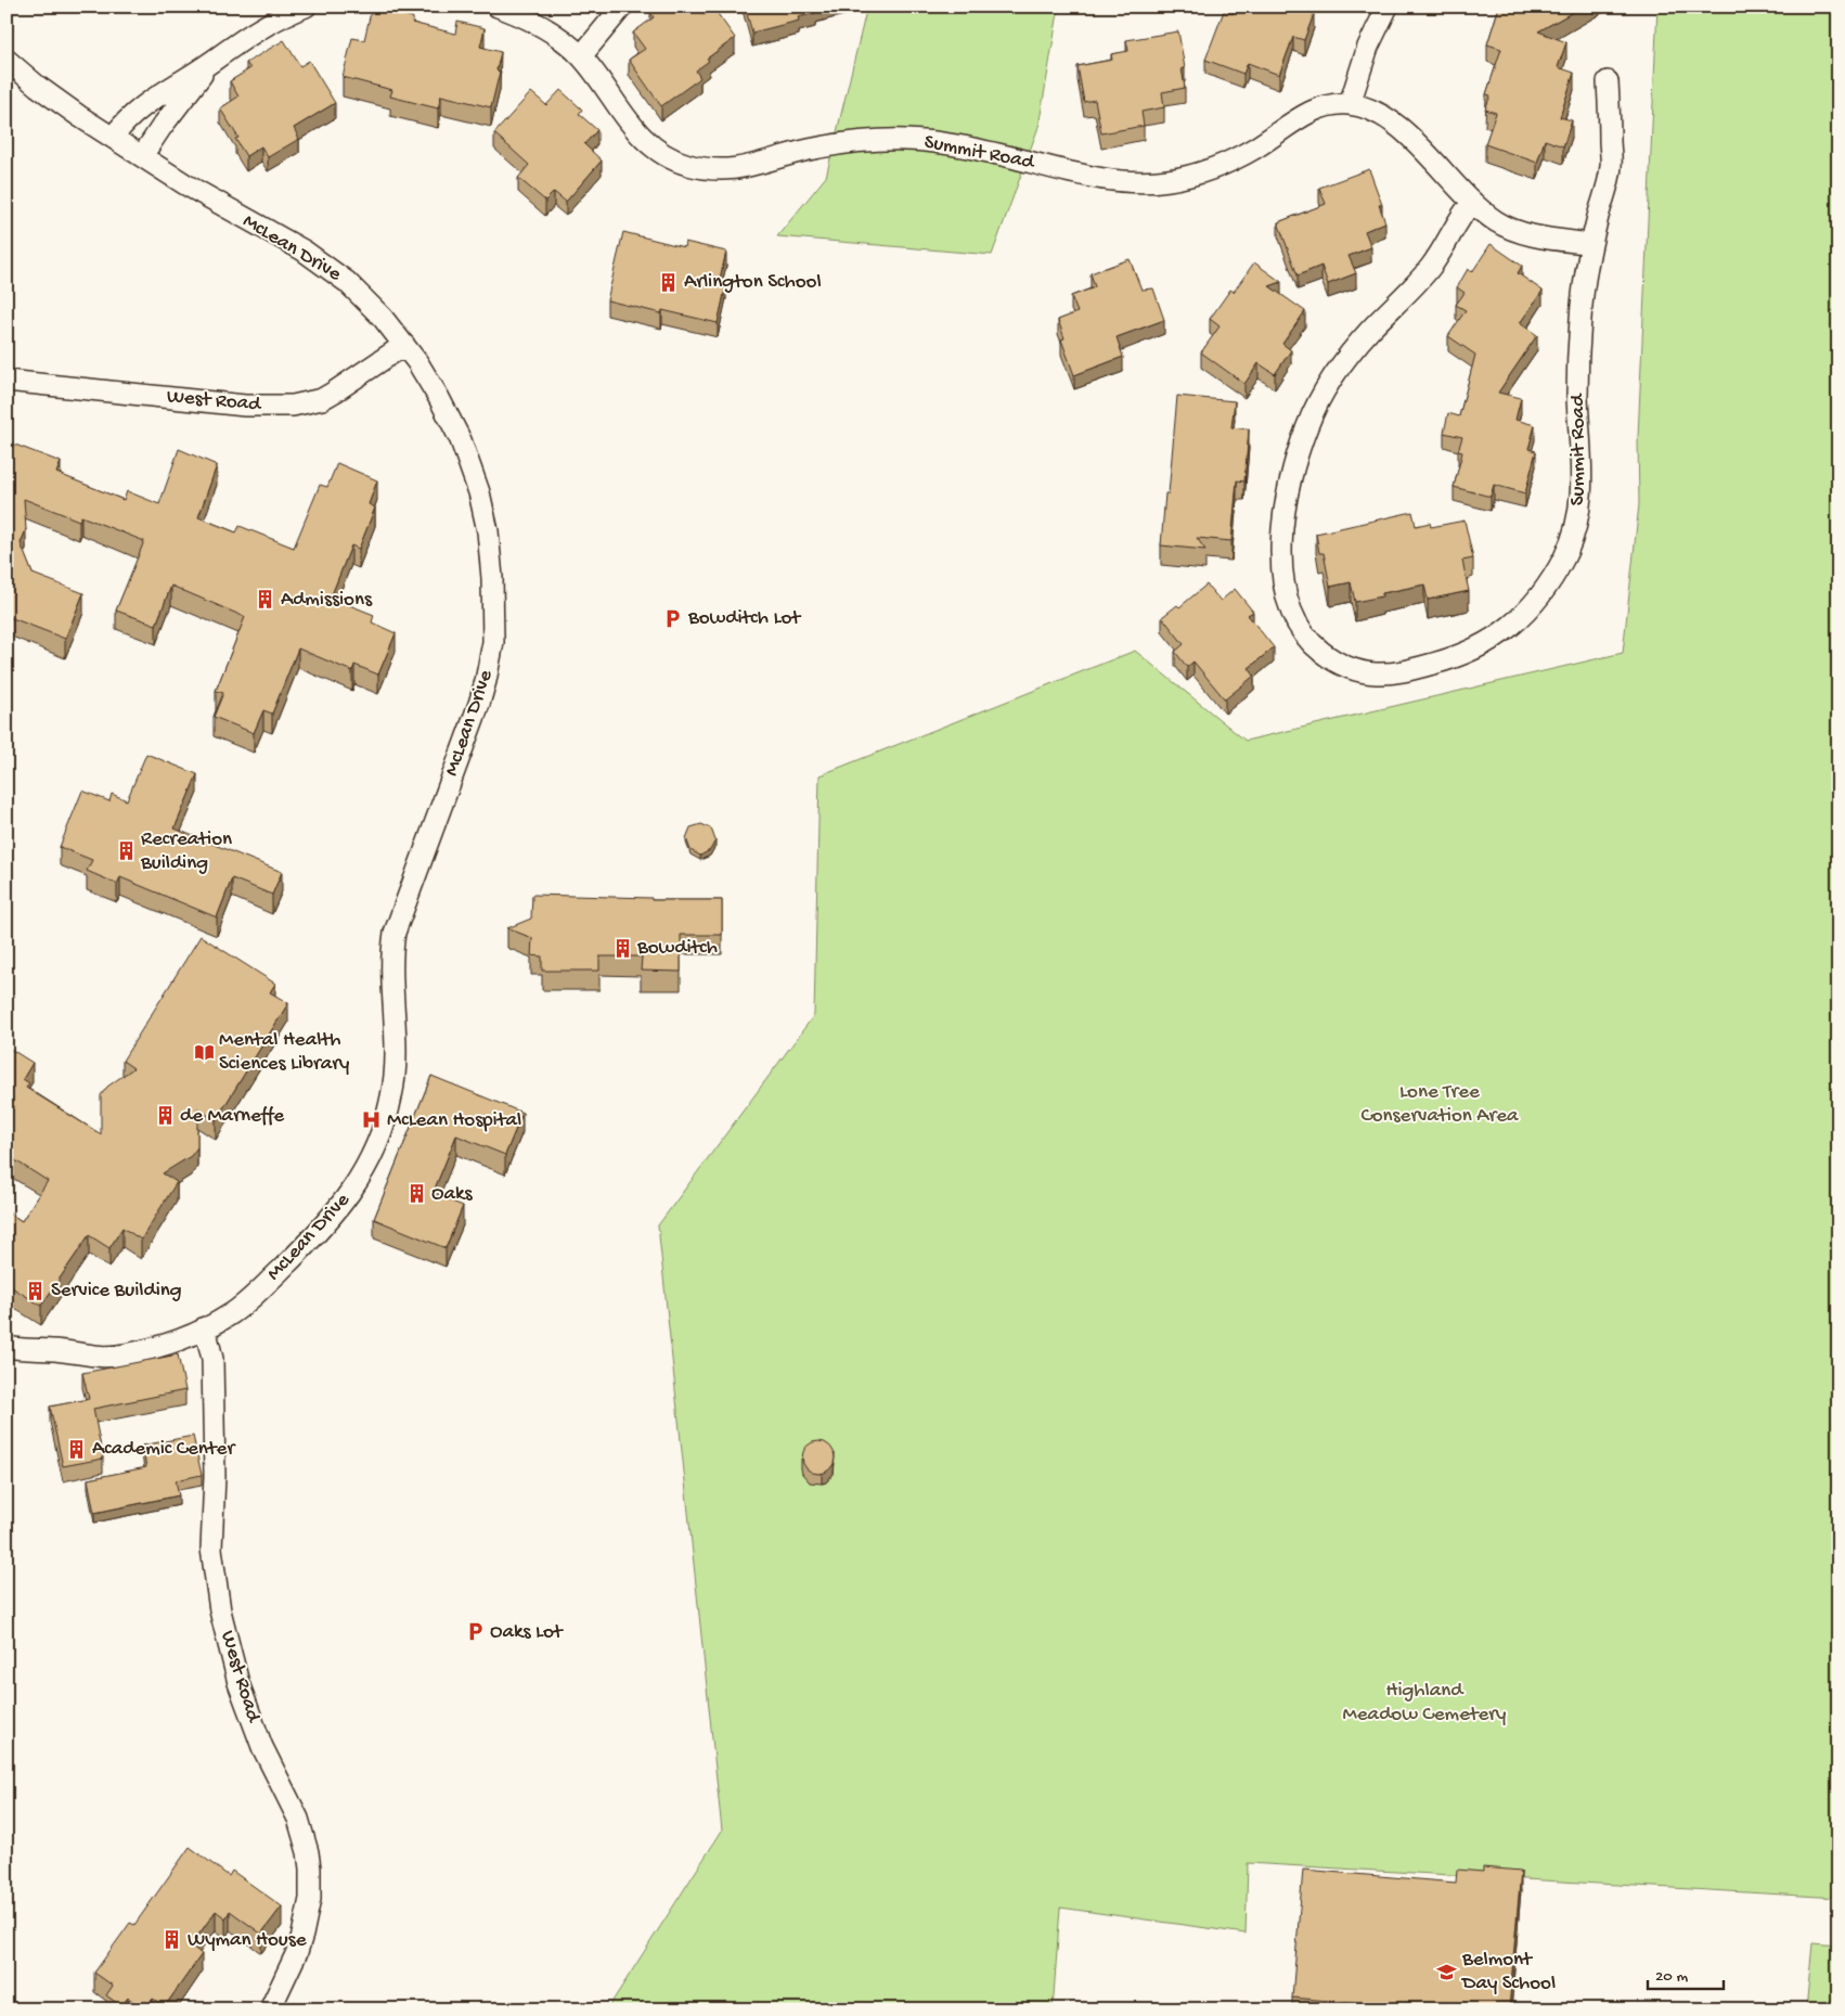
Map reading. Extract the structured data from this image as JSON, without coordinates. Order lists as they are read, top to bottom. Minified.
{"streets":{"street":["Summit Road","McLean Drive","West Road"]},"crossings":[["McLean Drive","West Road"]],"parks":["Lone Tree Conservation Area","Highland Meadow Cemetery"],"places":{"building":["Arlington School","Admissions","Recreation Building","Bowditch","de Marneffe","Oaks","Service Building","Academic Center","Wyman House"],"parking":["Bowditch Lot","Oaks Lot"],"library":["Mental Health Sciences Library"],"hospital":["McLean Hospital"],"school or university":["Belmont Day School"]},"scale_bar":"20 m"}
